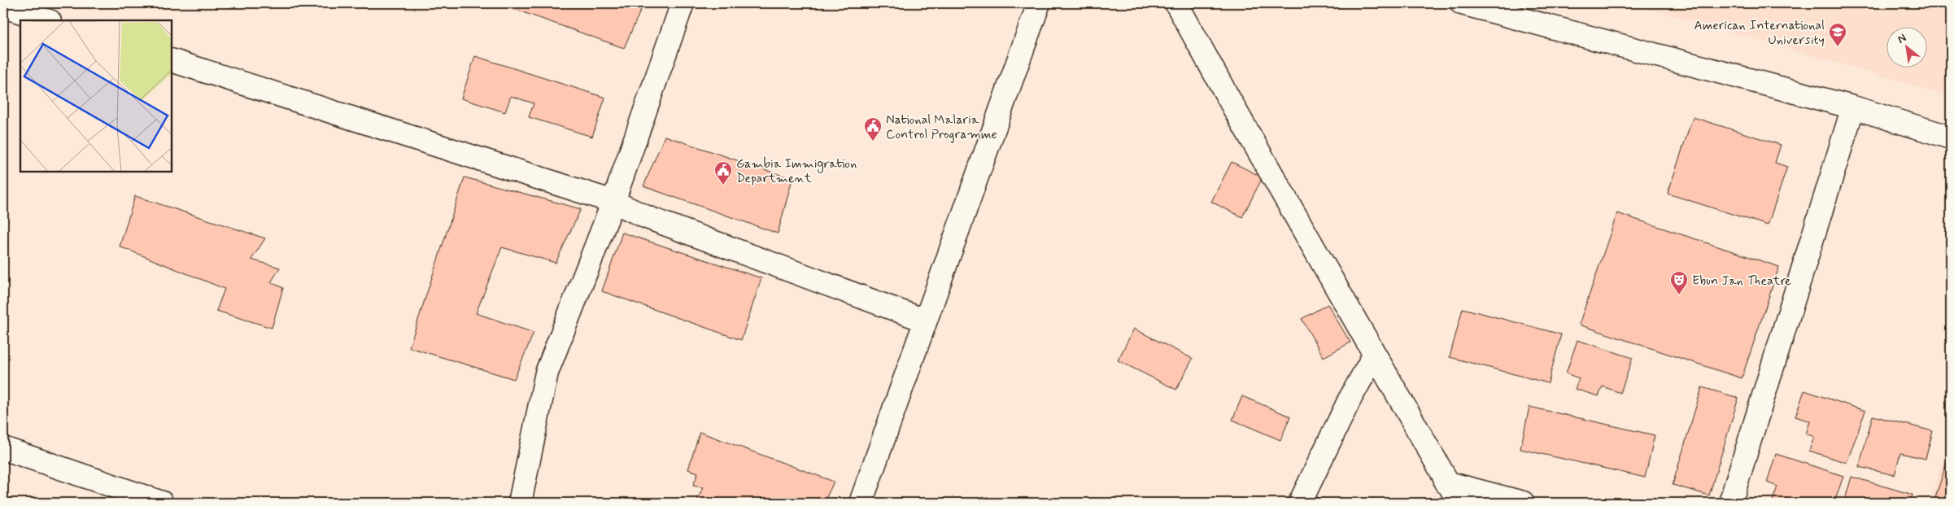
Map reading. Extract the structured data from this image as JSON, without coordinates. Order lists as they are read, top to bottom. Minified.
{"places":{"school or university":["American International University"],"public building":["National Malaria Control Programme","Gambia Immigration Department"],"theatre":["Ebun Jan Theatre"]},"north":"top left"}
